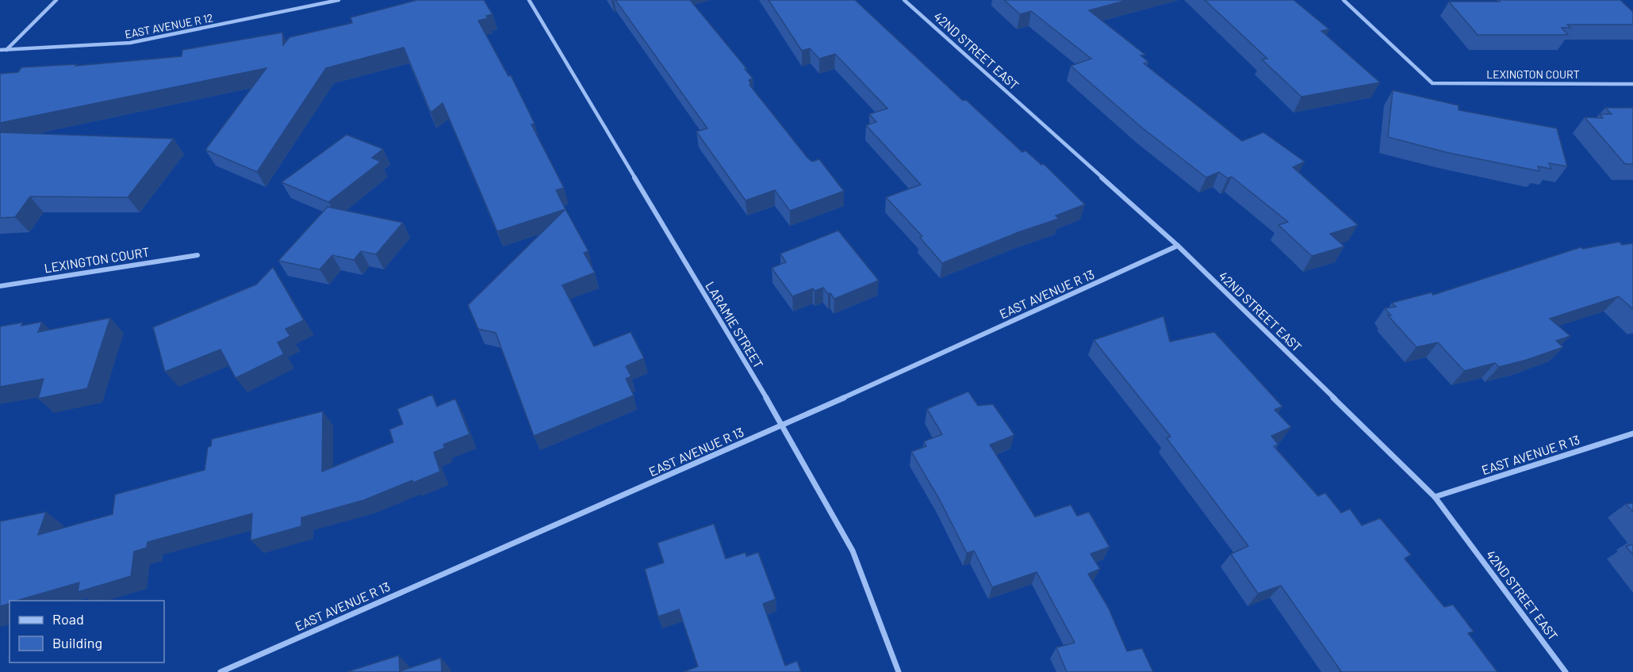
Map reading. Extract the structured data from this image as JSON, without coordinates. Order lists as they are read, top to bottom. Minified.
{"streets":{"street":["EAST AVENUE R 12","42ND STREET EAST","LEXINGTON COURT","EAST AVENUE R 13","LARAMIE STREET"]},"crossings":[["42ND STREET EAST","EAST AVENUE R 13"],["EAST AVENUE R 13","LARAMIE STREET"]],"legend":["Road","Building"]}
